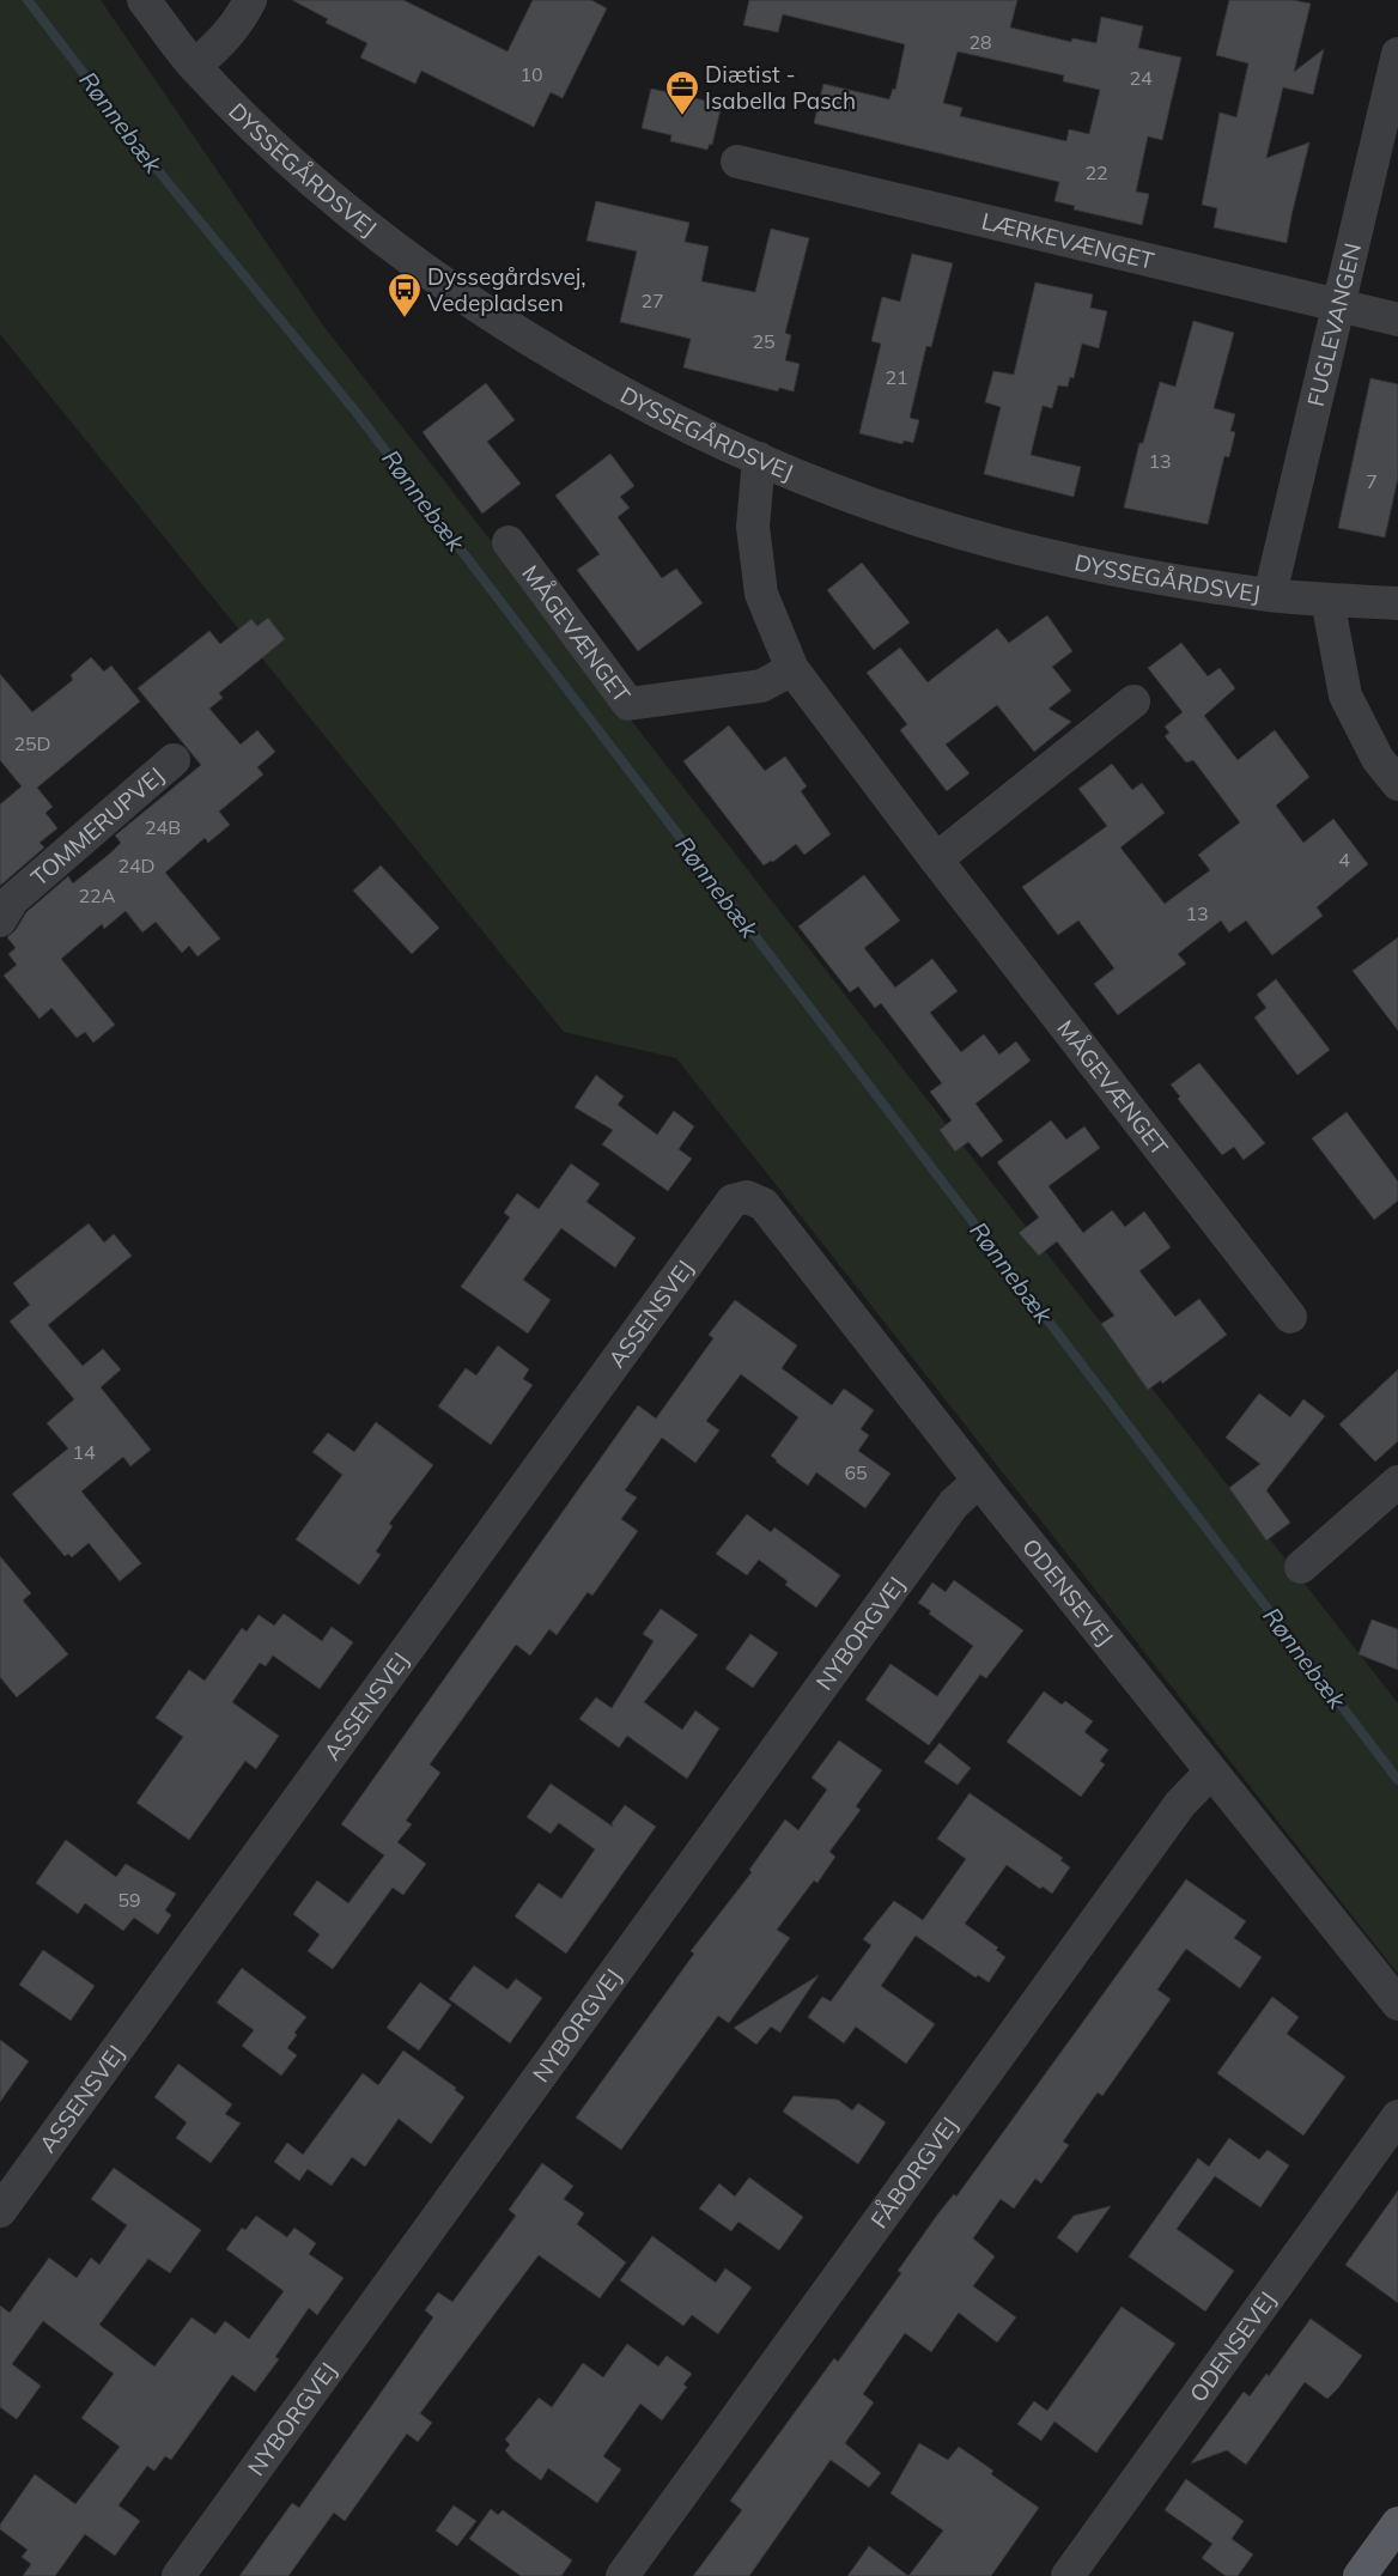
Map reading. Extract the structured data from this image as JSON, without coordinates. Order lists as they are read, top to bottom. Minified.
{"streets":{"street":["DYSSEGÅRDSVEJ","LÆRKEVÆNGET","FUGLEVANGEN","MÅGEVÆNGET","TOMMERUPVEJ","ASSENSVEJ","ODENSEVEJ","NYBORGVEJ","FÅBORGVEJ"]},"crossings":[["DYSSEGÅRDSVEJ","FUGLEVANGEN"],["DYSSEGÅRDSVEJ","MÅGEVÆNGET"],["LÆRKEVÆNGET","FUGLEVANGEN"],["ASSENSVEJ","ODENSEVEJ"],["ODENSEVEJ","NYBORGVEJ"],["ODENSEVEJ","FÅBORGVEJ"]],"water":["Rønnebæk"],"places":{"office":["Diætist - Isabella Pasch"],"bus stop":["Dyssegårdsvej, Vedepladsen"]},"house_numbers":["28","10","24","22","27","25","21","13","7","25D","24B","4","24D","22A","13","14","65","59"]}
